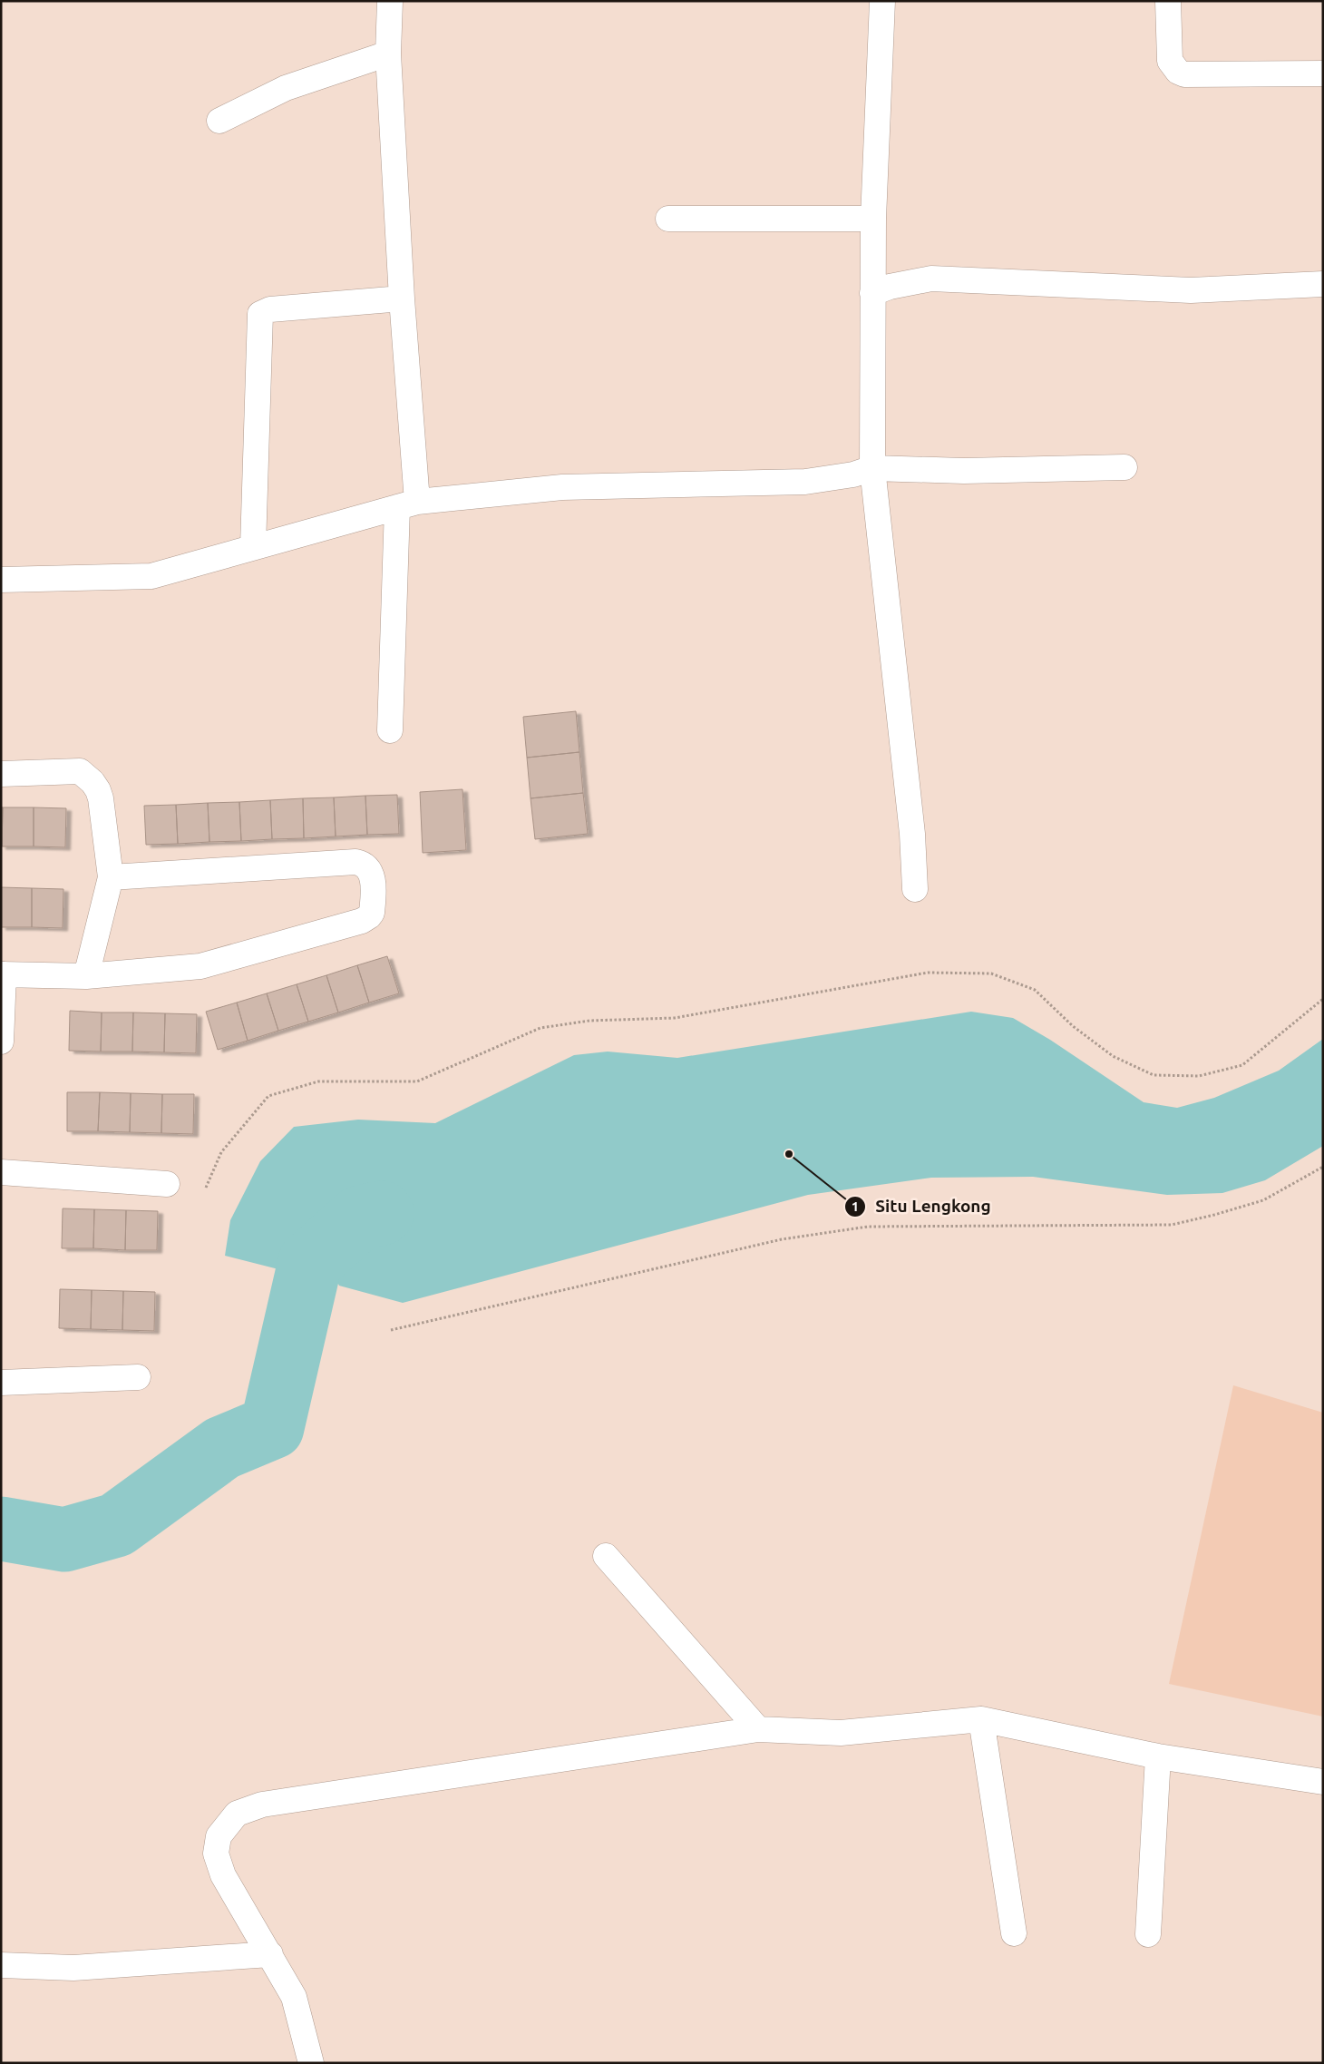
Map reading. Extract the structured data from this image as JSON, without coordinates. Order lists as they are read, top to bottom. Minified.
{"places":["Situ Lengkong"]}
